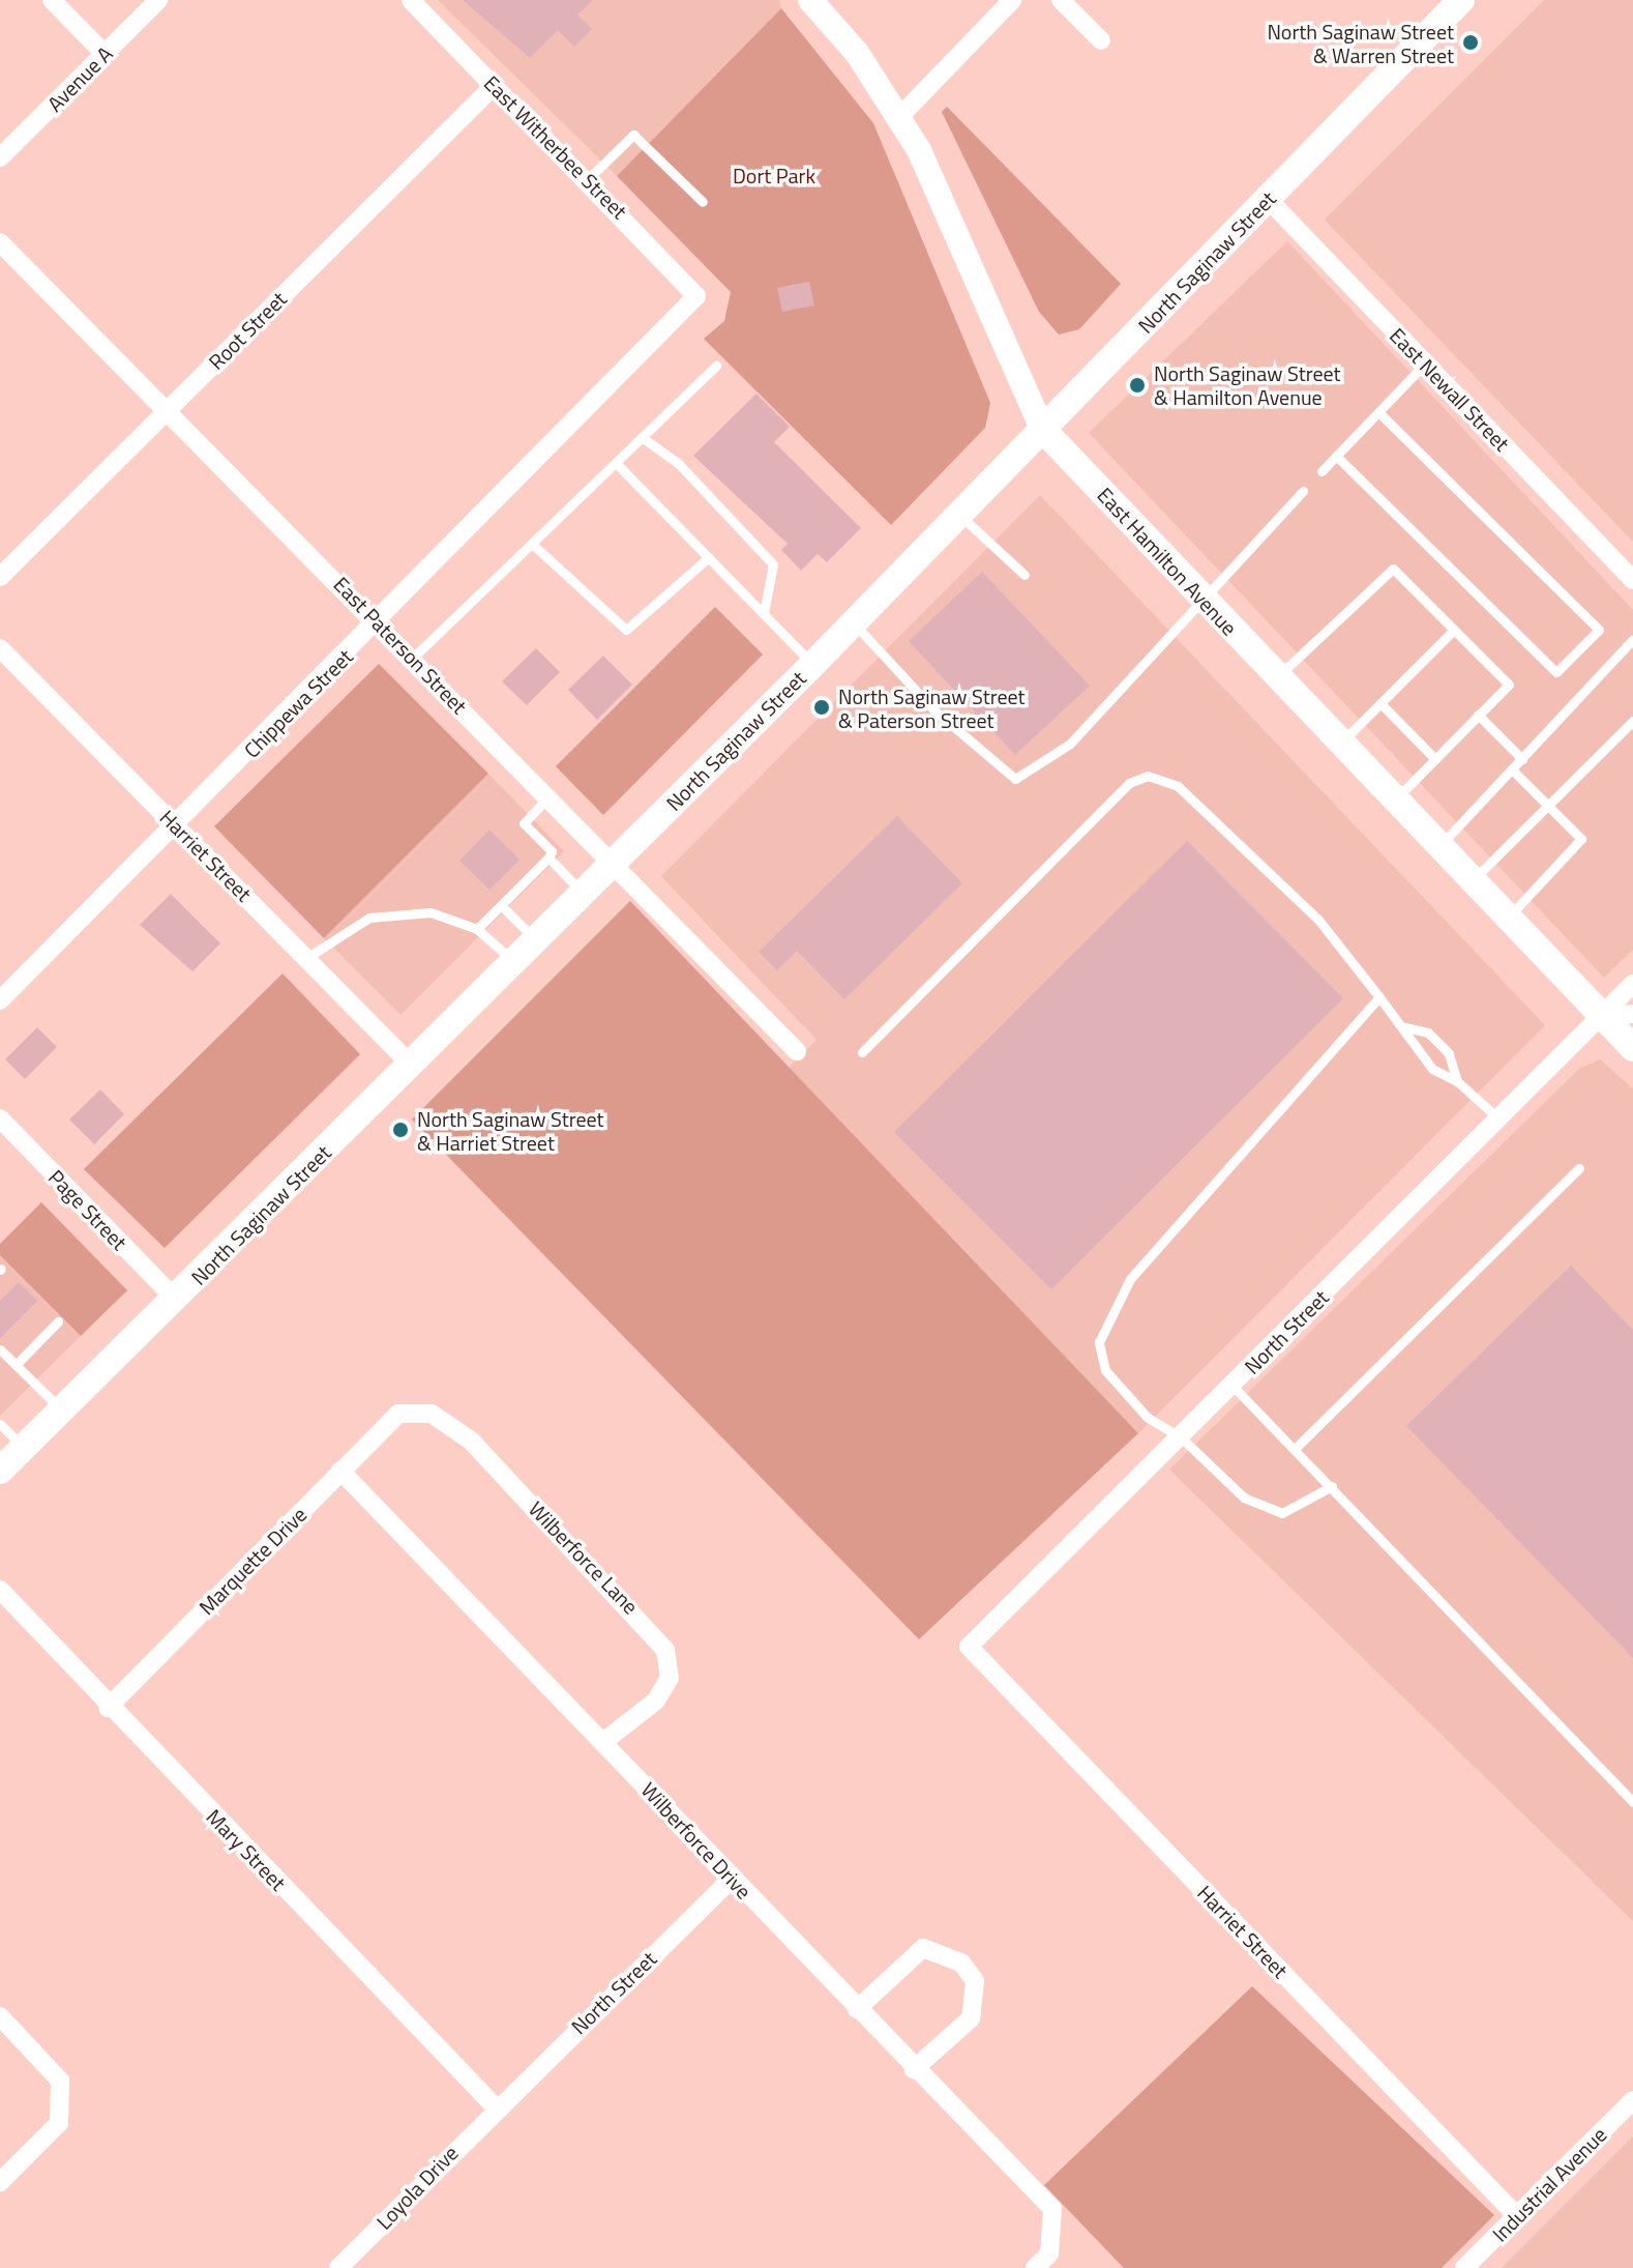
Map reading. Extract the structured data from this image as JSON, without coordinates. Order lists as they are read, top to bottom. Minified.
{"streets":{"main road":["North Saginaw Street","East Hamilton Avenue"],"street":["Avenue A","East Witherbee Street","Root Street","East Newall Street","East Paterson Street","Chippewa Street","Harriet Street","Page Street","North Street","Wilberforce Lane","Marquette Drive","Wilberforce Drive","Mary Street","Industrial Avenue","Loyola Drive"]},"crossings":[["East Witherbee Street","Root Street"],["East Witherbee Street","Chippewa Street"],["North Saginaw Street","East Newall Street"],["North Saginaw Street","East Hamilton Avenue"],["North Saginaw Street","East Paterson Street"],["North Saginaw Street","Harriet Street"],["North Saginaw Street","Page Street"],["Root Street","East Paterson Street"],["East Hamilton Avenue","North Street"],["East Paterson Street","Chippewa Street"],["Chippewa Street","Harriet Street"],["Harriet Street","North Street"],["Harriet Street","Industrial Avenue"],["North Street","Wilberforce Drive"],["North Street","Mary Street"],["North Street","Loyola Drive"],["Wilberforce Lane","Marquette Drive"],["Wilberforce Lane","Wilberforce Drive"],["Marquette Drive","Wilberforce Drive"],["Marquette Drive","Mary Street"],["Mary Street","Loyola Drive"]],"parks":["Dort Park"],"places":["North Saginaw Street & Warren Street","North Saginaw Street & Hamilton Avenue","North Saginaw Street & Paterson Street","North Saginaw Street & Harriet Street"]}
